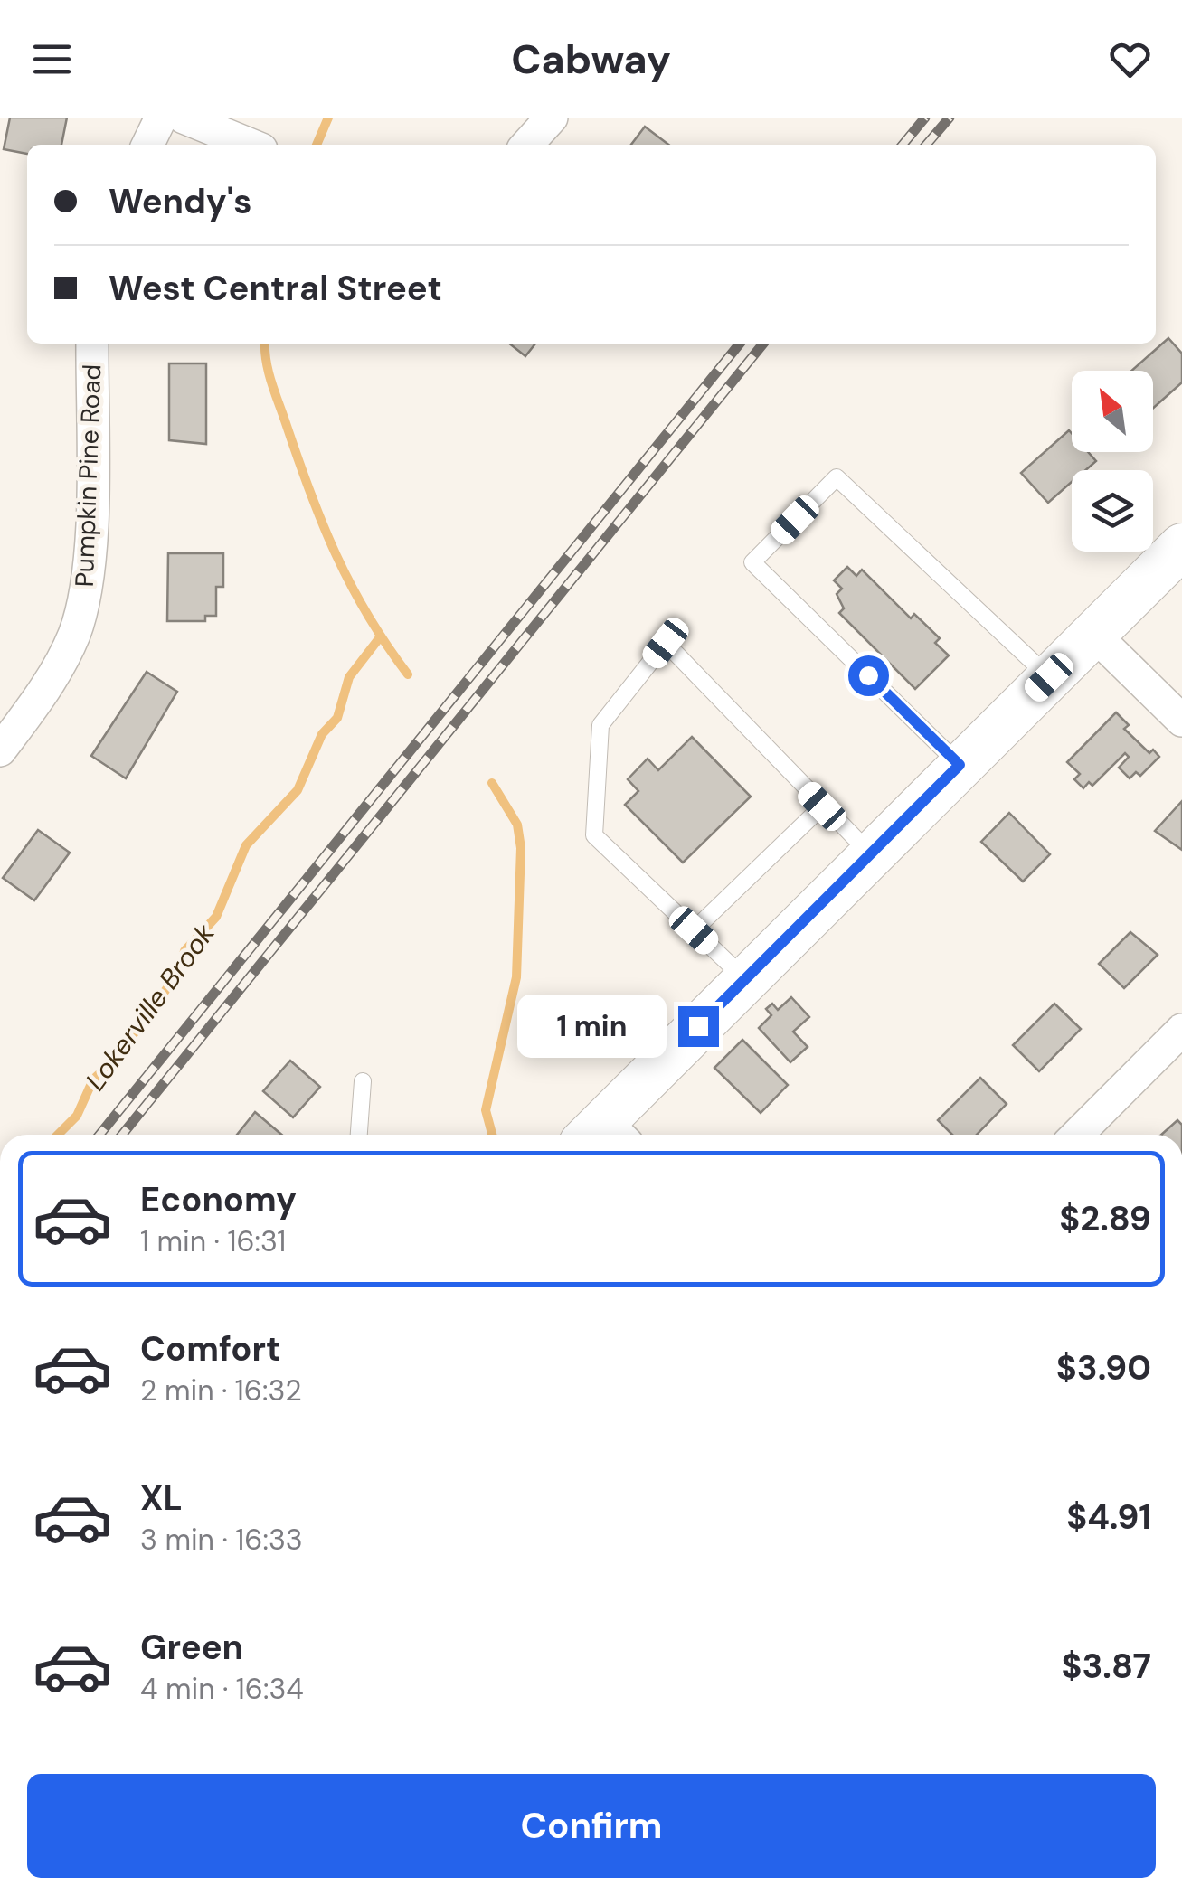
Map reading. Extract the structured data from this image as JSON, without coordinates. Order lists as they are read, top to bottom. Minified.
{"streets":{"street":["Pumpkin Pine Road"]},"water":["Lokerville Brook"],"north":"top left","page":{"header":"Cabway","banner":["Wendy's","West Central Street"],"bubble":"1 min","list":[{"name":"Economy","note":"1 min · 16:31","value":"$2.89"},{"name":"Comfort","note":"2 min · 16:32","value":"$3.90"},{"name":"XL","note":"3 min · 16:33","value":"$4.91"},{"name":"Green","note":"4 min · 16:34","value":"$3.87"}],"buttons":"Confirm"}}
